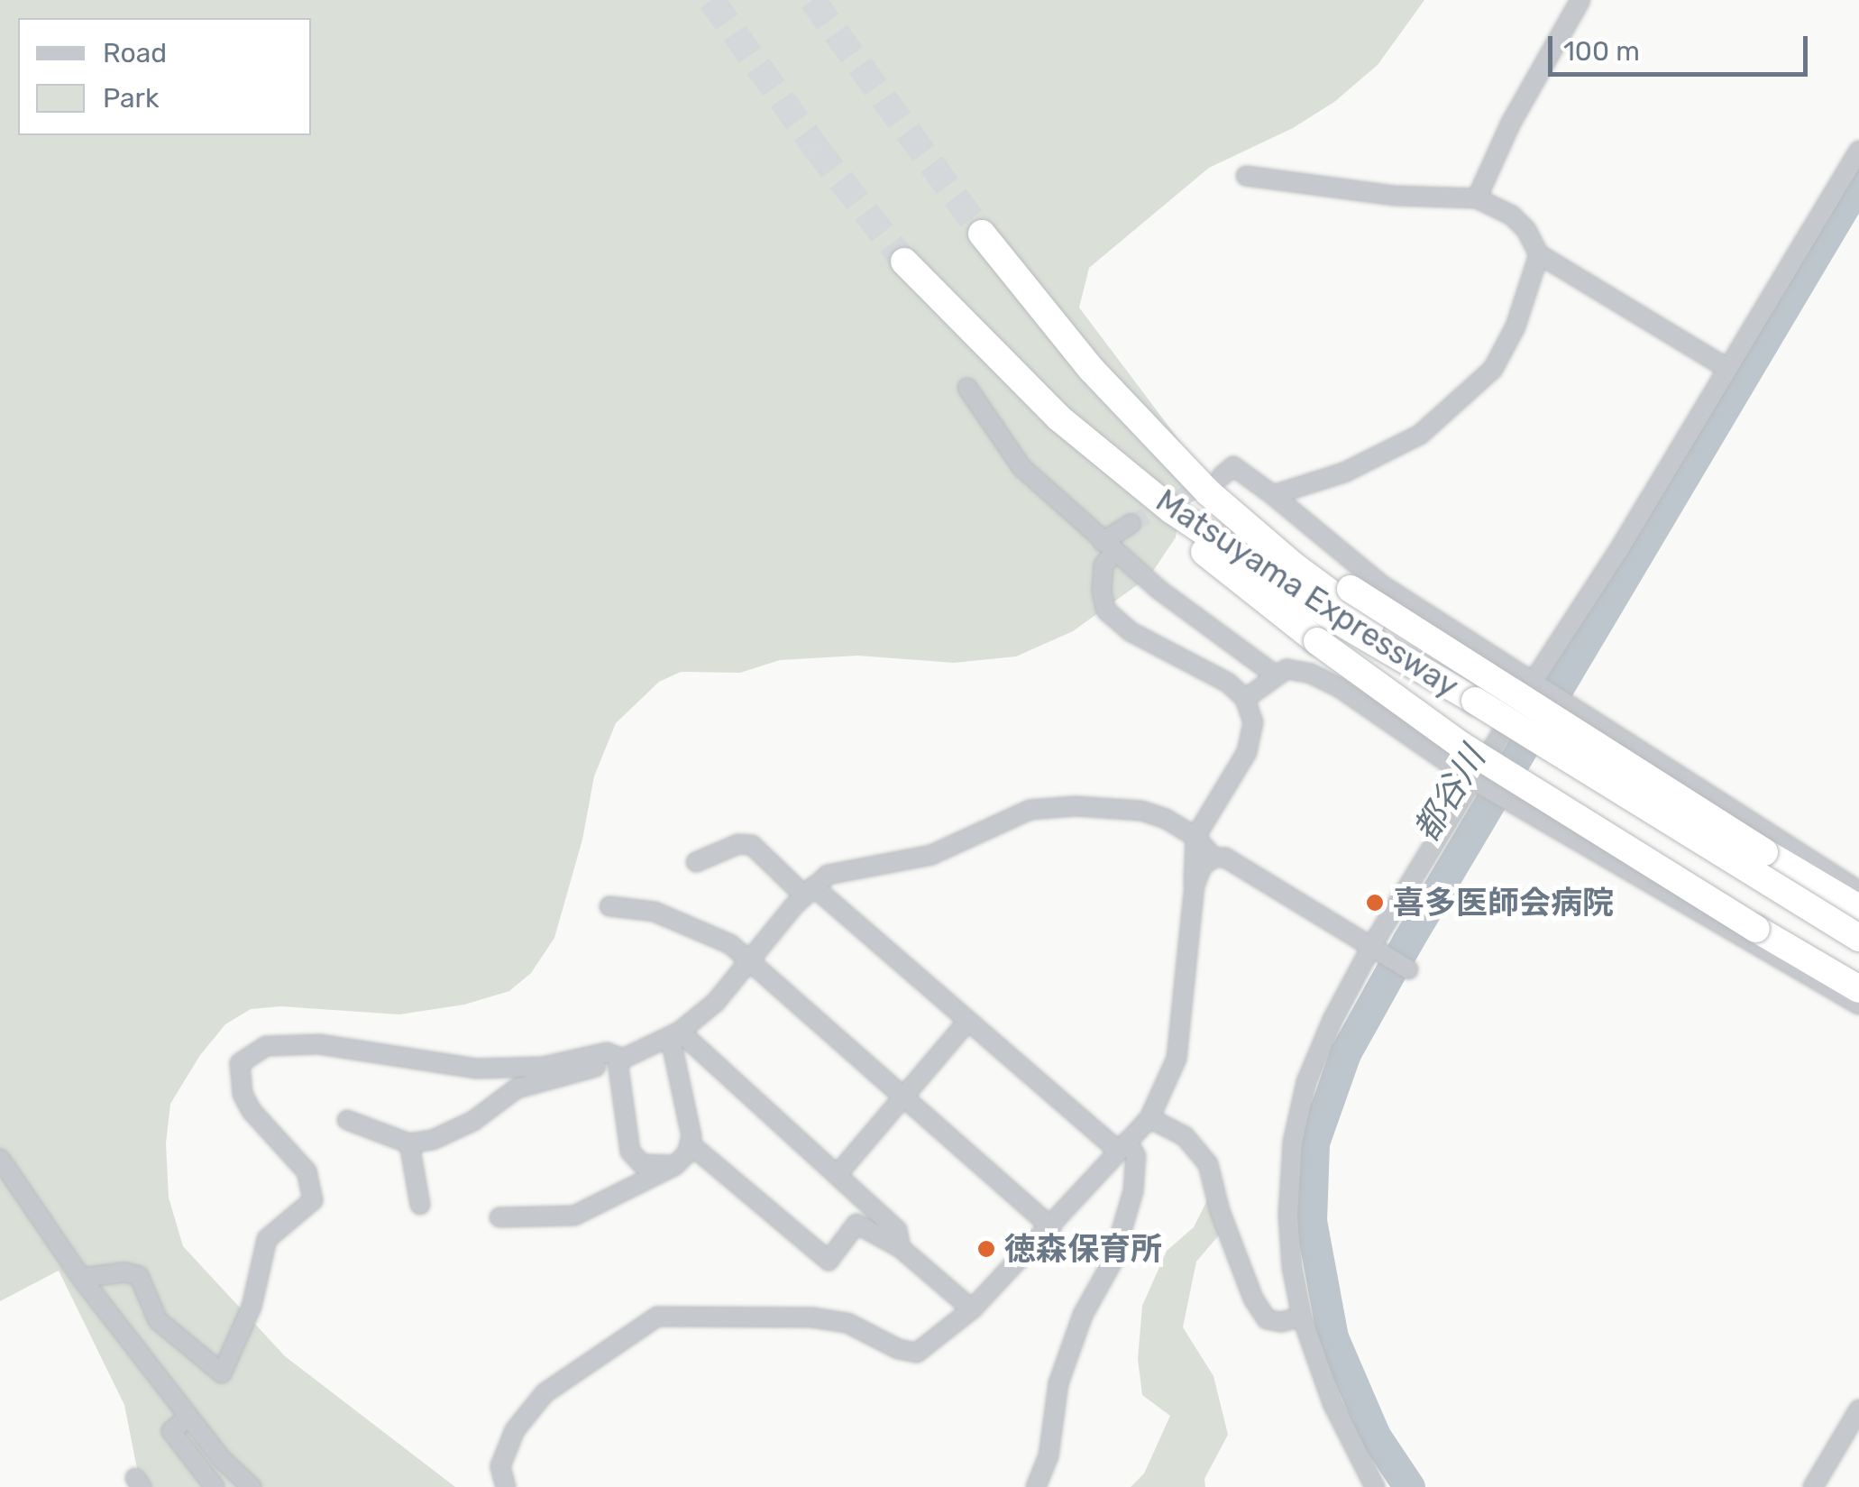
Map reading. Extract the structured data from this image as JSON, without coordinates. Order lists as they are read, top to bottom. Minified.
{"streets":{"highway":["Matsuyama Expressway"]},"water":["都谷川"],"places":["喜多医師会病院","徳森保育所"],"legend":["Road","Park"],"scale_bar":"100 m"}
